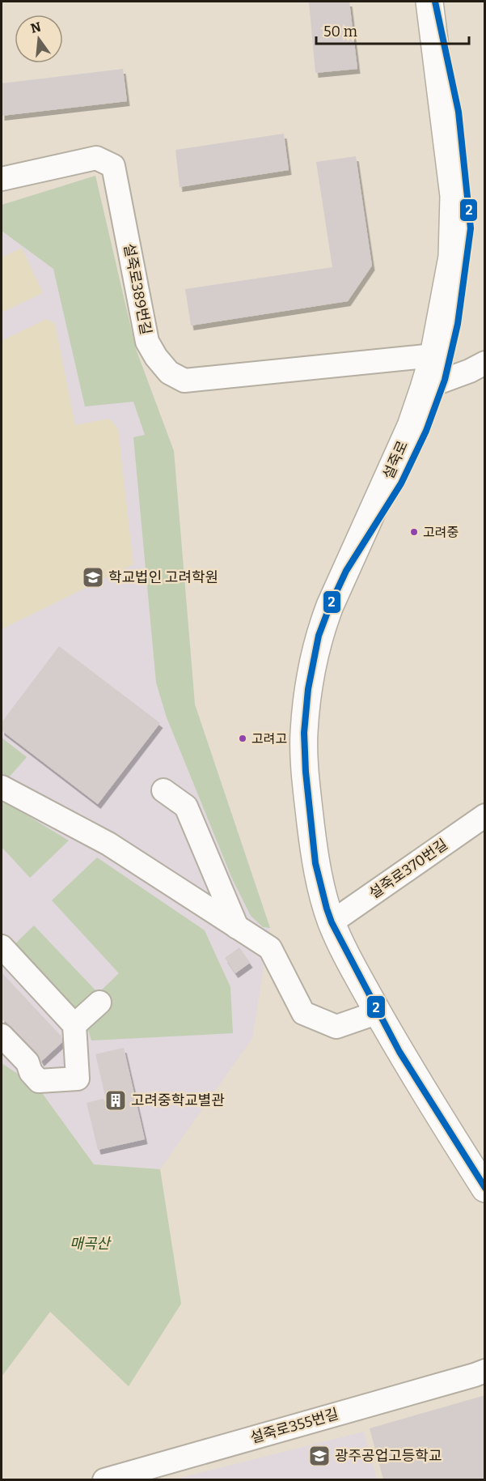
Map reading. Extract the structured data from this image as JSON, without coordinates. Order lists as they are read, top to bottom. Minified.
{"streets":{"main road":["설죽로"],"street":["설죽로389번길","설죽로370번길","설죽로355번길"]},"crossings":[["설죽로389번길","설죽로"],["설죽로","설죽로370번길"]],"parks":["매곡산"],"places":{"other":["고려중","고려고"],"school or university":["학교법인 고려학원","광주공업고등학교"],"building":["고려중학교별관"]},"lines":["transit line 2"],"scale_bar":"50 m","north":"top"}
